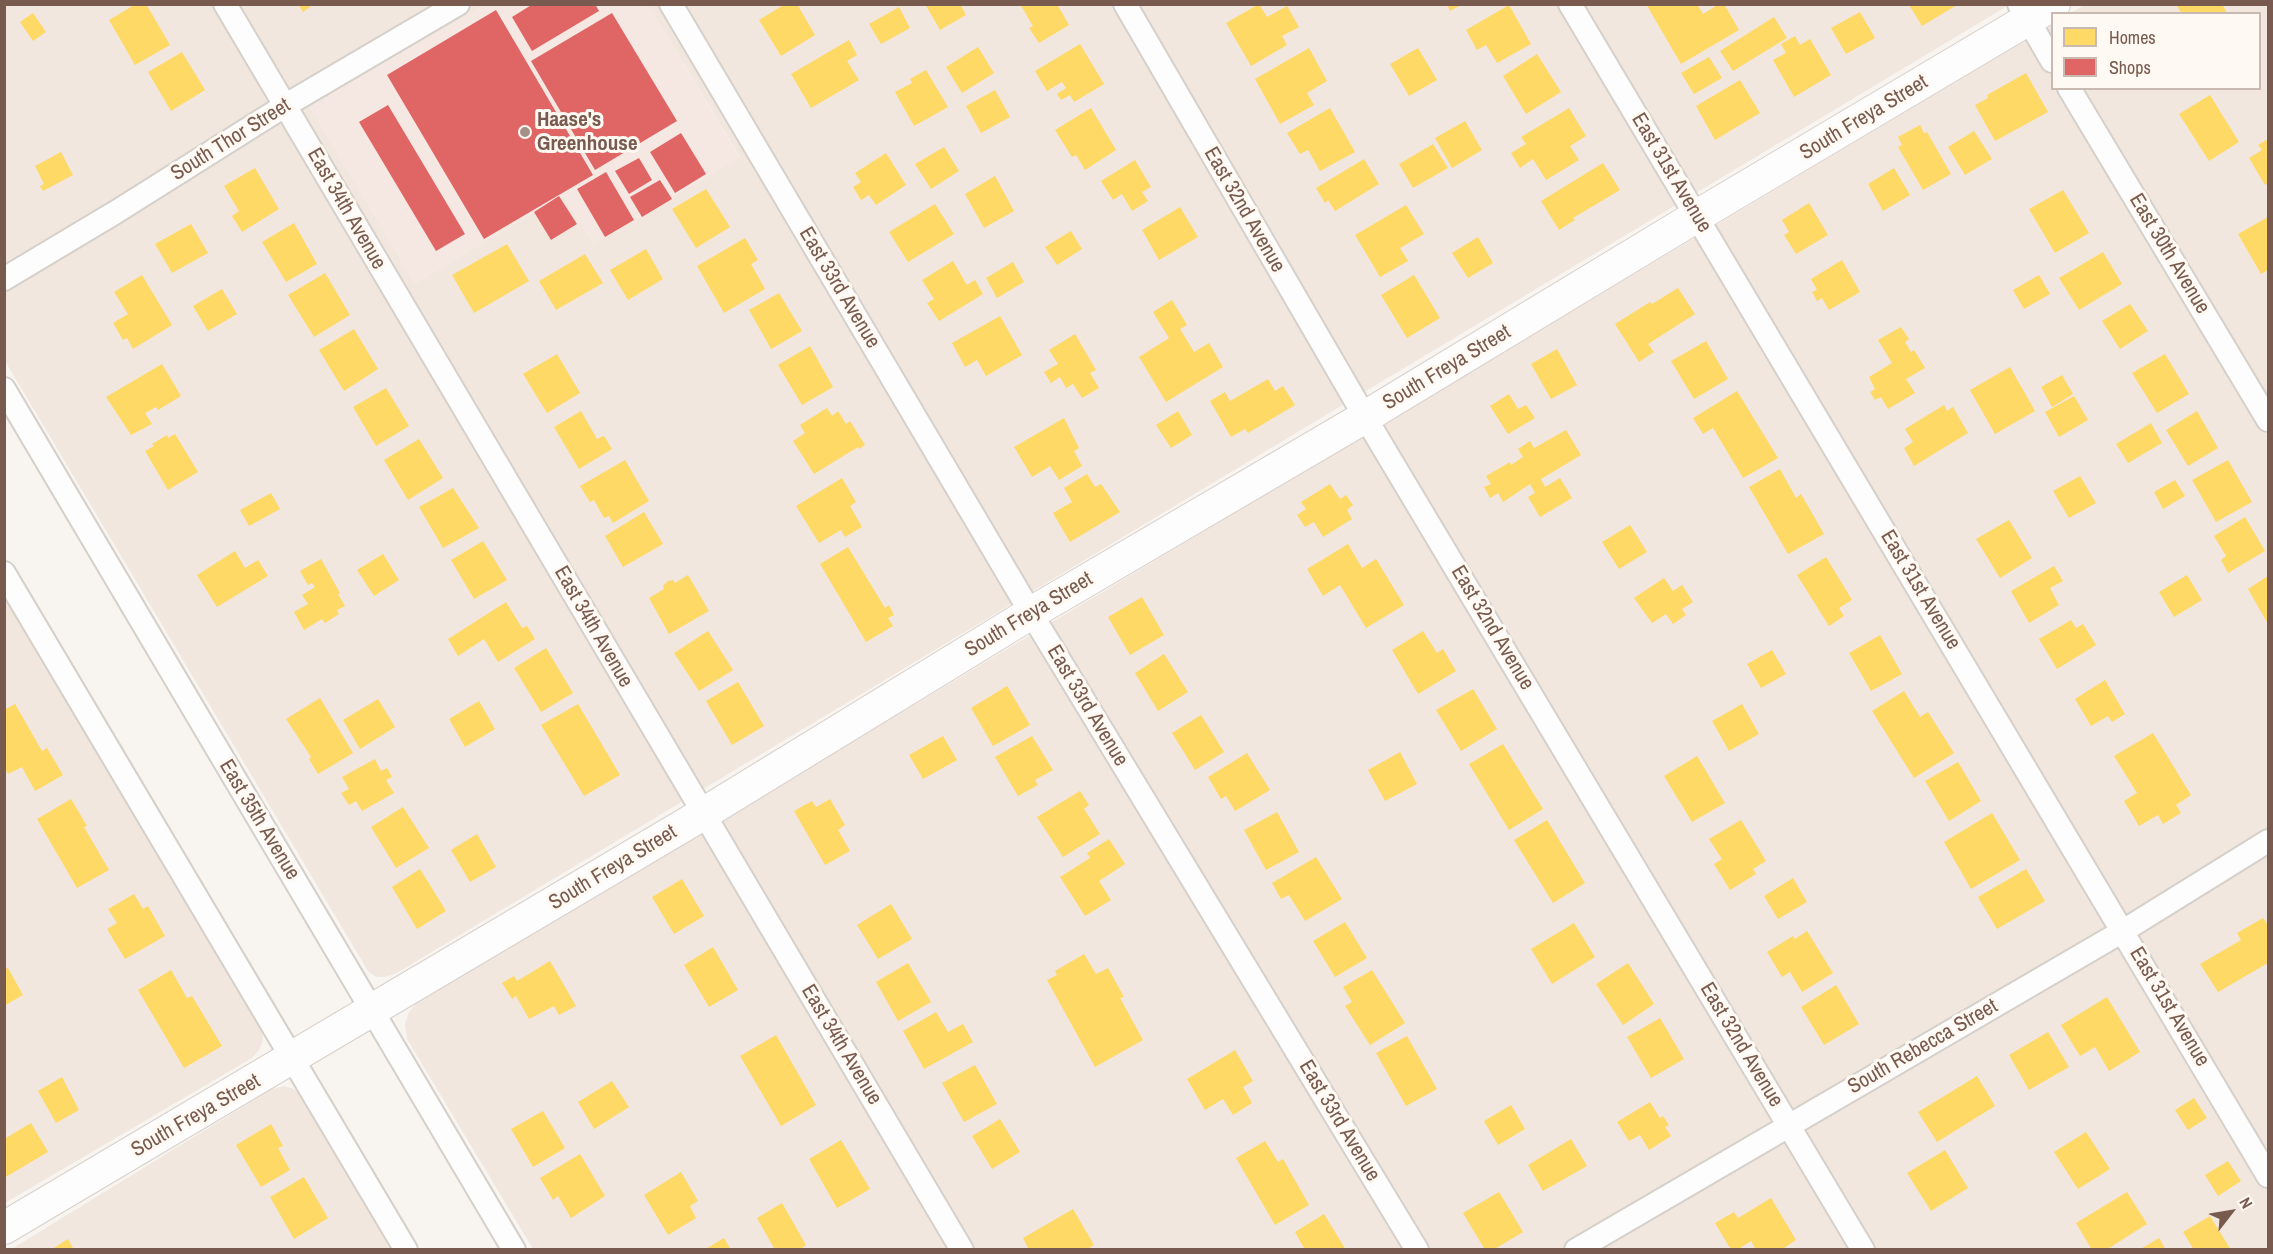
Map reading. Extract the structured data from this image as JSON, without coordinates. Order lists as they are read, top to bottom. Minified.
{"streets":{"main road":["South Freya Street"],"street":["South Thor Street","East 31st Avenue","East 34th Avenue","East 32nd Avenue","East 30th Avenue","East 33rd Avenue","East 35th Avenue","South Rebecca Street"]},"crossings":[["South Freya Street","East 31st Avenue"],["South Freya Street","East 34th Avenue"],["South Freya Street","East 32nd Avenue"],["South Freya Street","East 33rd Avenue"],["South Freya Street","East 35th Avenue"],["South Thor Street","East 34th Avenue"],["East 31st Avenue","South Rebecca Street"],["East 32nd Avenue","South Rebecca Street"]],"places":["Haase's Greenhouse"],"legend":["Homes","Shops"],"north":"top right"}
